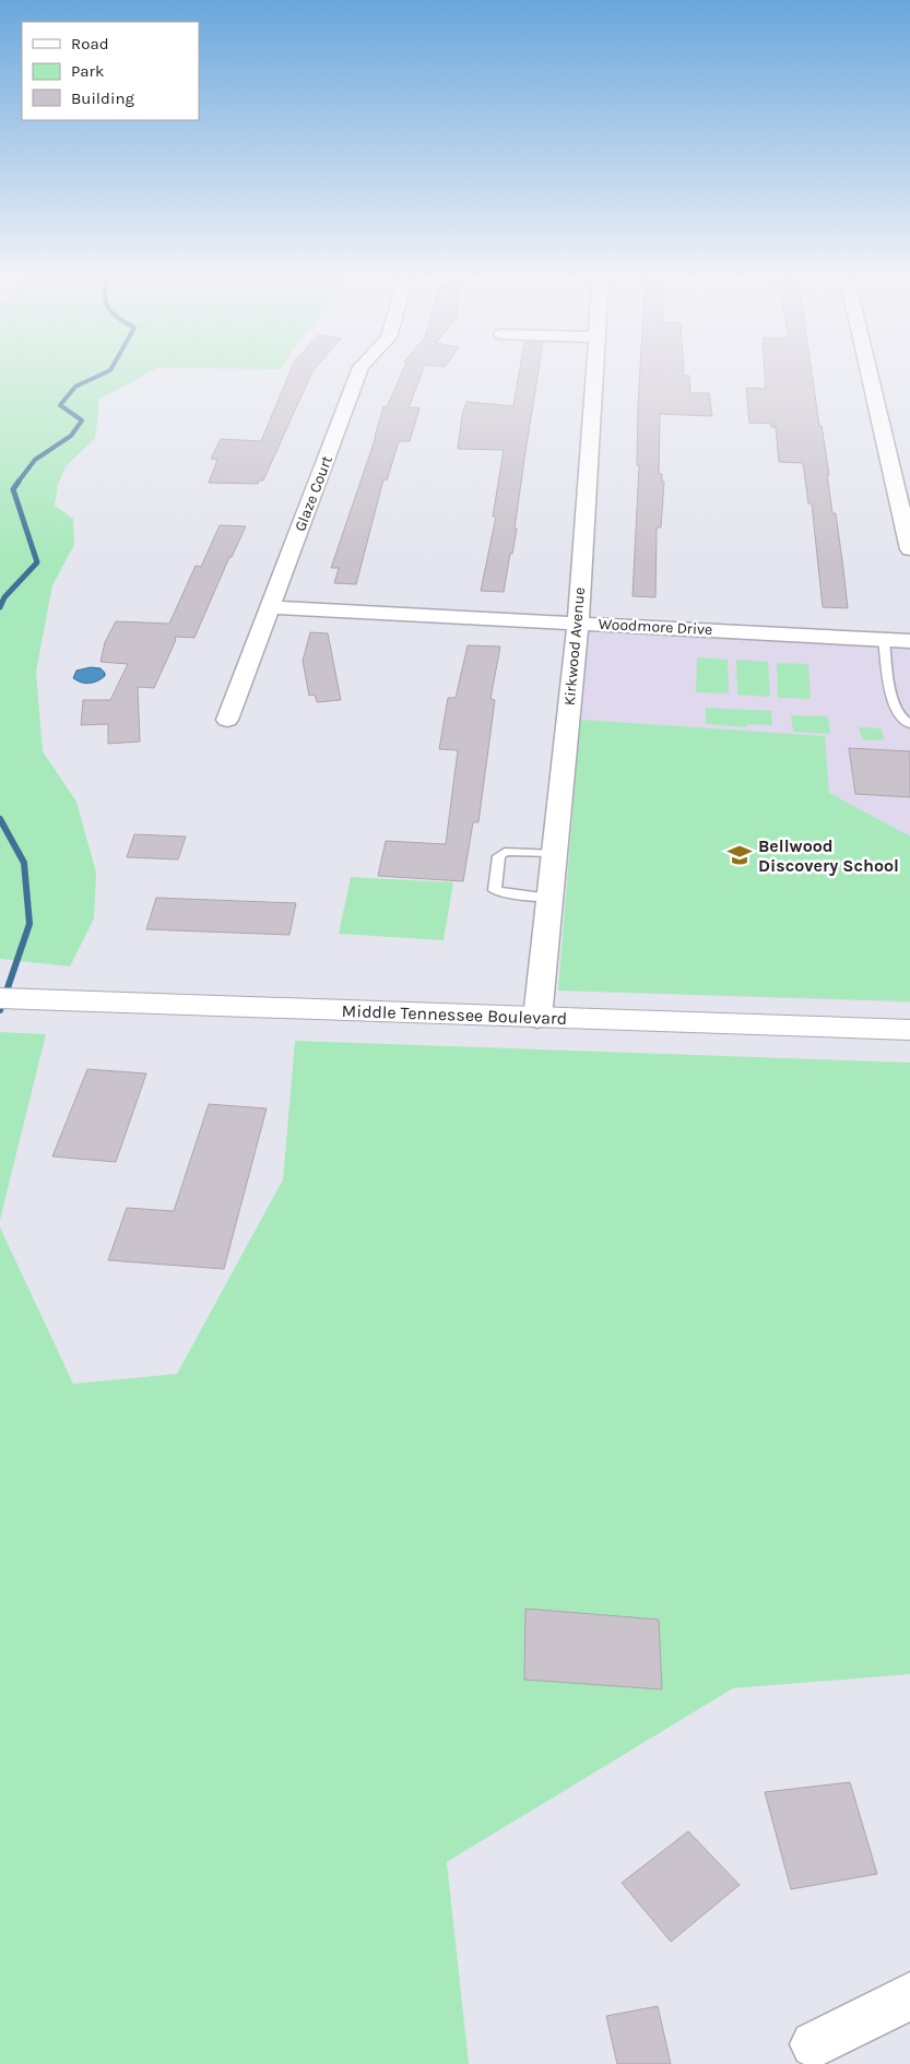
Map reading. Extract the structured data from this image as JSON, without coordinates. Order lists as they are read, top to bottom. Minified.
{"streets":{"main road":["Middle Tennessee Boulevard"],"street":["Glaze Court","Woodmore Drive","Kirkwood Avenue"]},"crossings":[["Glaze Court","Woodmore Drive"],["Woodmore Drive","Kirkwood Avenue"],["Kirkwood Avenue","Middle Tennessee Boulevard"]],"places":{"school or university":["Bellwood Discovery School"]},"legend":["Road","Park","Building"]}
